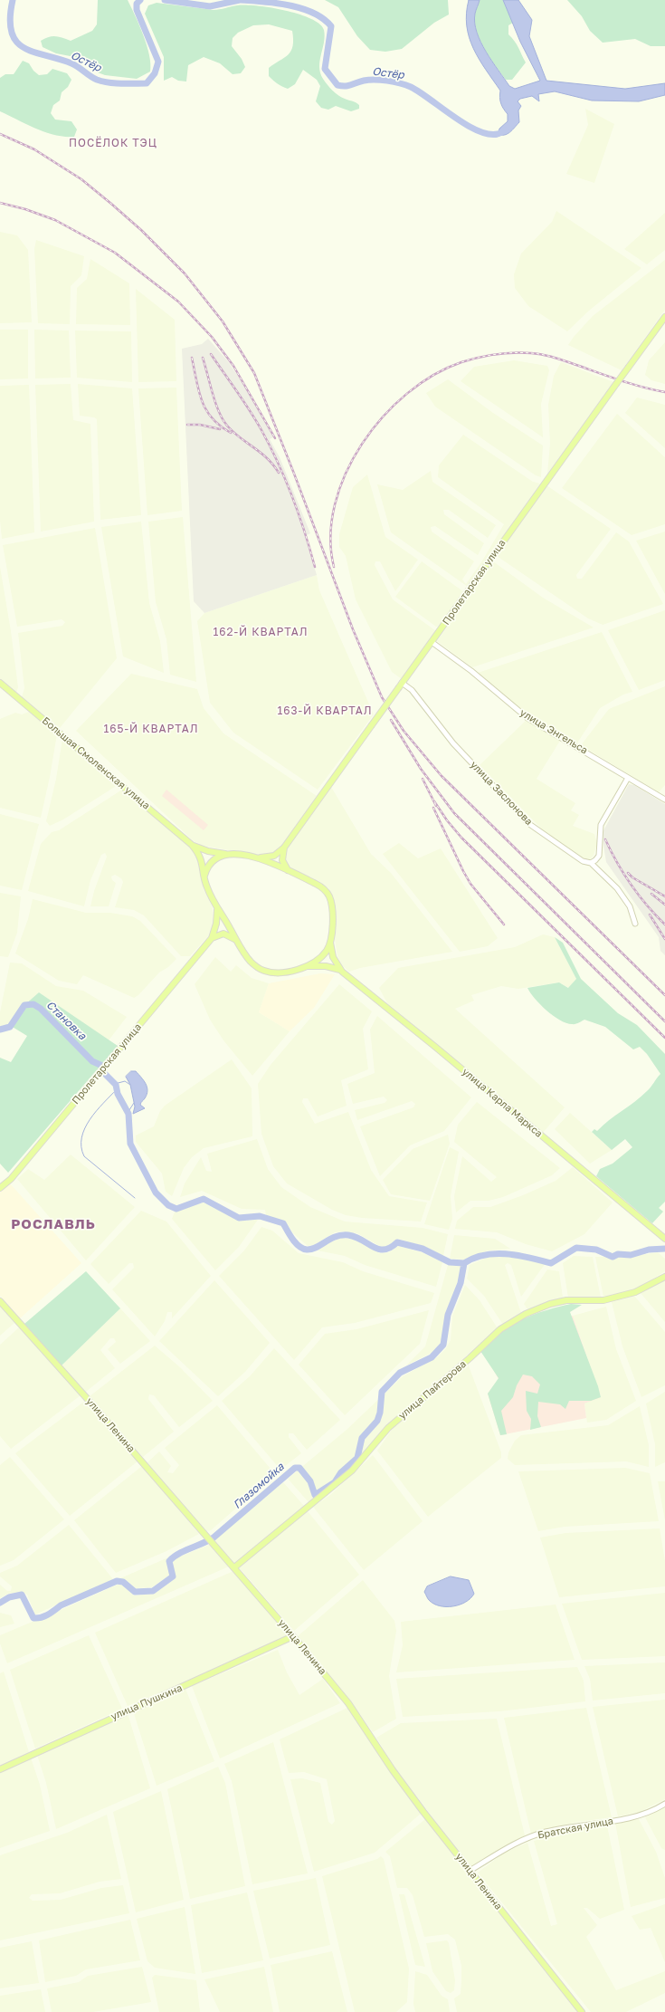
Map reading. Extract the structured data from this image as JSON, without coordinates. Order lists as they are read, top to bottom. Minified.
{"streets":{"main road":["Пролетарская улица","Большая Смоленская улица","улица Карла Маркса","улица Пайтерова","улица Ленина","улица Пушкина"],"street":["улица Энгельса","улица Заслонова","Братская улица"]},"crossings":[["Пролетарская улица","улица Энгельса"],["Пролетарская улица","Большая Смоленская улица"],["Пролетарская улица","улица Заслонова"],["Пролетарская улица","улица Карла Маркса"],["Большая Смоленская улица","улица Карла Маркса"],["улица Пайтерова","улица Ленина"],["улица Ленина","улица Пушкина"],["улица Ленина","Братская улица"]],"districts":["ПОСЁЛОК ТЭЦ","162-Й КВАРТАЛ","163-Й КВАРТАЛ","165-Й КВАРТАЛ","РОСЛАВЛЬ"],"water":["Остёр","Становка","Глазомойка"]}
